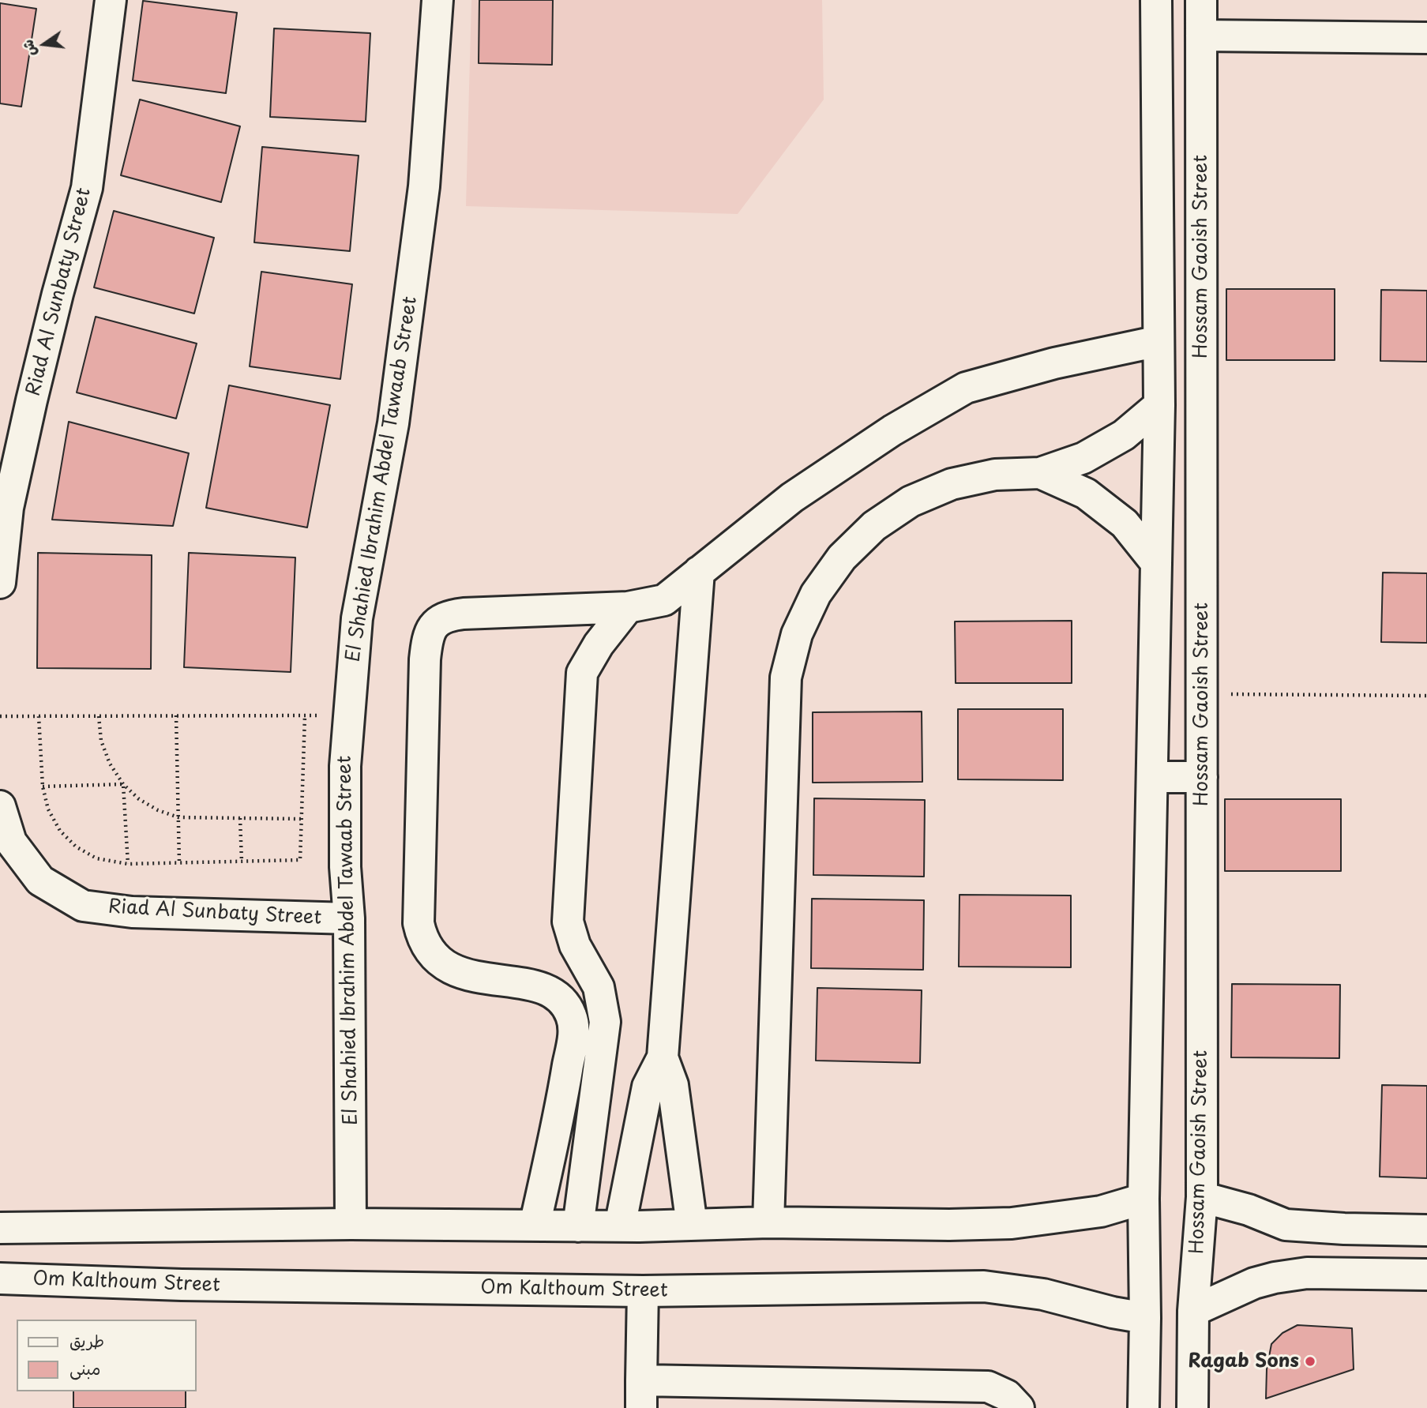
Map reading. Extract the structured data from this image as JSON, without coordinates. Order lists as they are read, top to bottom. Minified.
{"streets":{"street":["Hossam Gaoish Street","Riad Al Sunbaty Street","El Shahied Ibrahim Abdel Tawaab Street","Om Kalthoum Street"]},"crossings":[["Riad Al Sunbaty Street","El Shahied Ibrahim Abdel Tawaab Street"]],"places":["Ragab Sons"],"legend":["طريق","مبنى"],"north":"left"}
